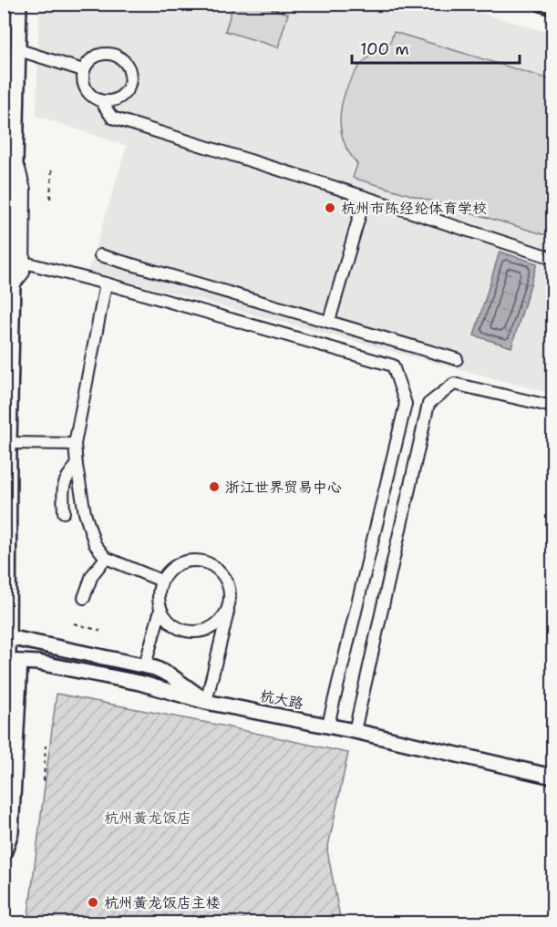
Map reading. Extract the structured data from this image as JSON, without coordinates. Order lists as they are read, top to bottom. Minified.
{"streets":{"main road":["杭大路"]},"parks":["杭州黄龙饭店"],"places":["杭州市陈经纶体育学校","浙江世界贸易中心","杭州黄龙饭店主楼"],"scale_bar":"100 m"}
